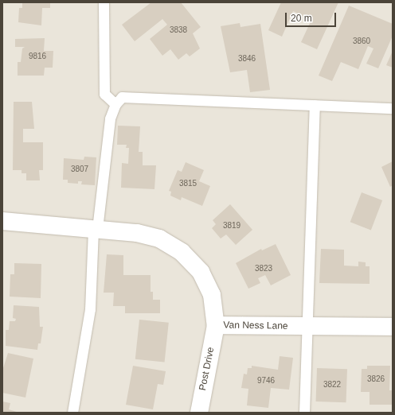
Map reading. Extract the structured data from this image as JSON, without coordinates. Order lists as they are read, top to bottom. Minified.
{"streets":{"street":["Van Ness Lane","Post Drive"]},"crossings":[["Van Ness Lane","Post Drive"]],"house_numbers":["3838","3860","9816","3846","3807","3815","3819","3823","3826","9746","3822"],"scale_bar":"20 m"}
